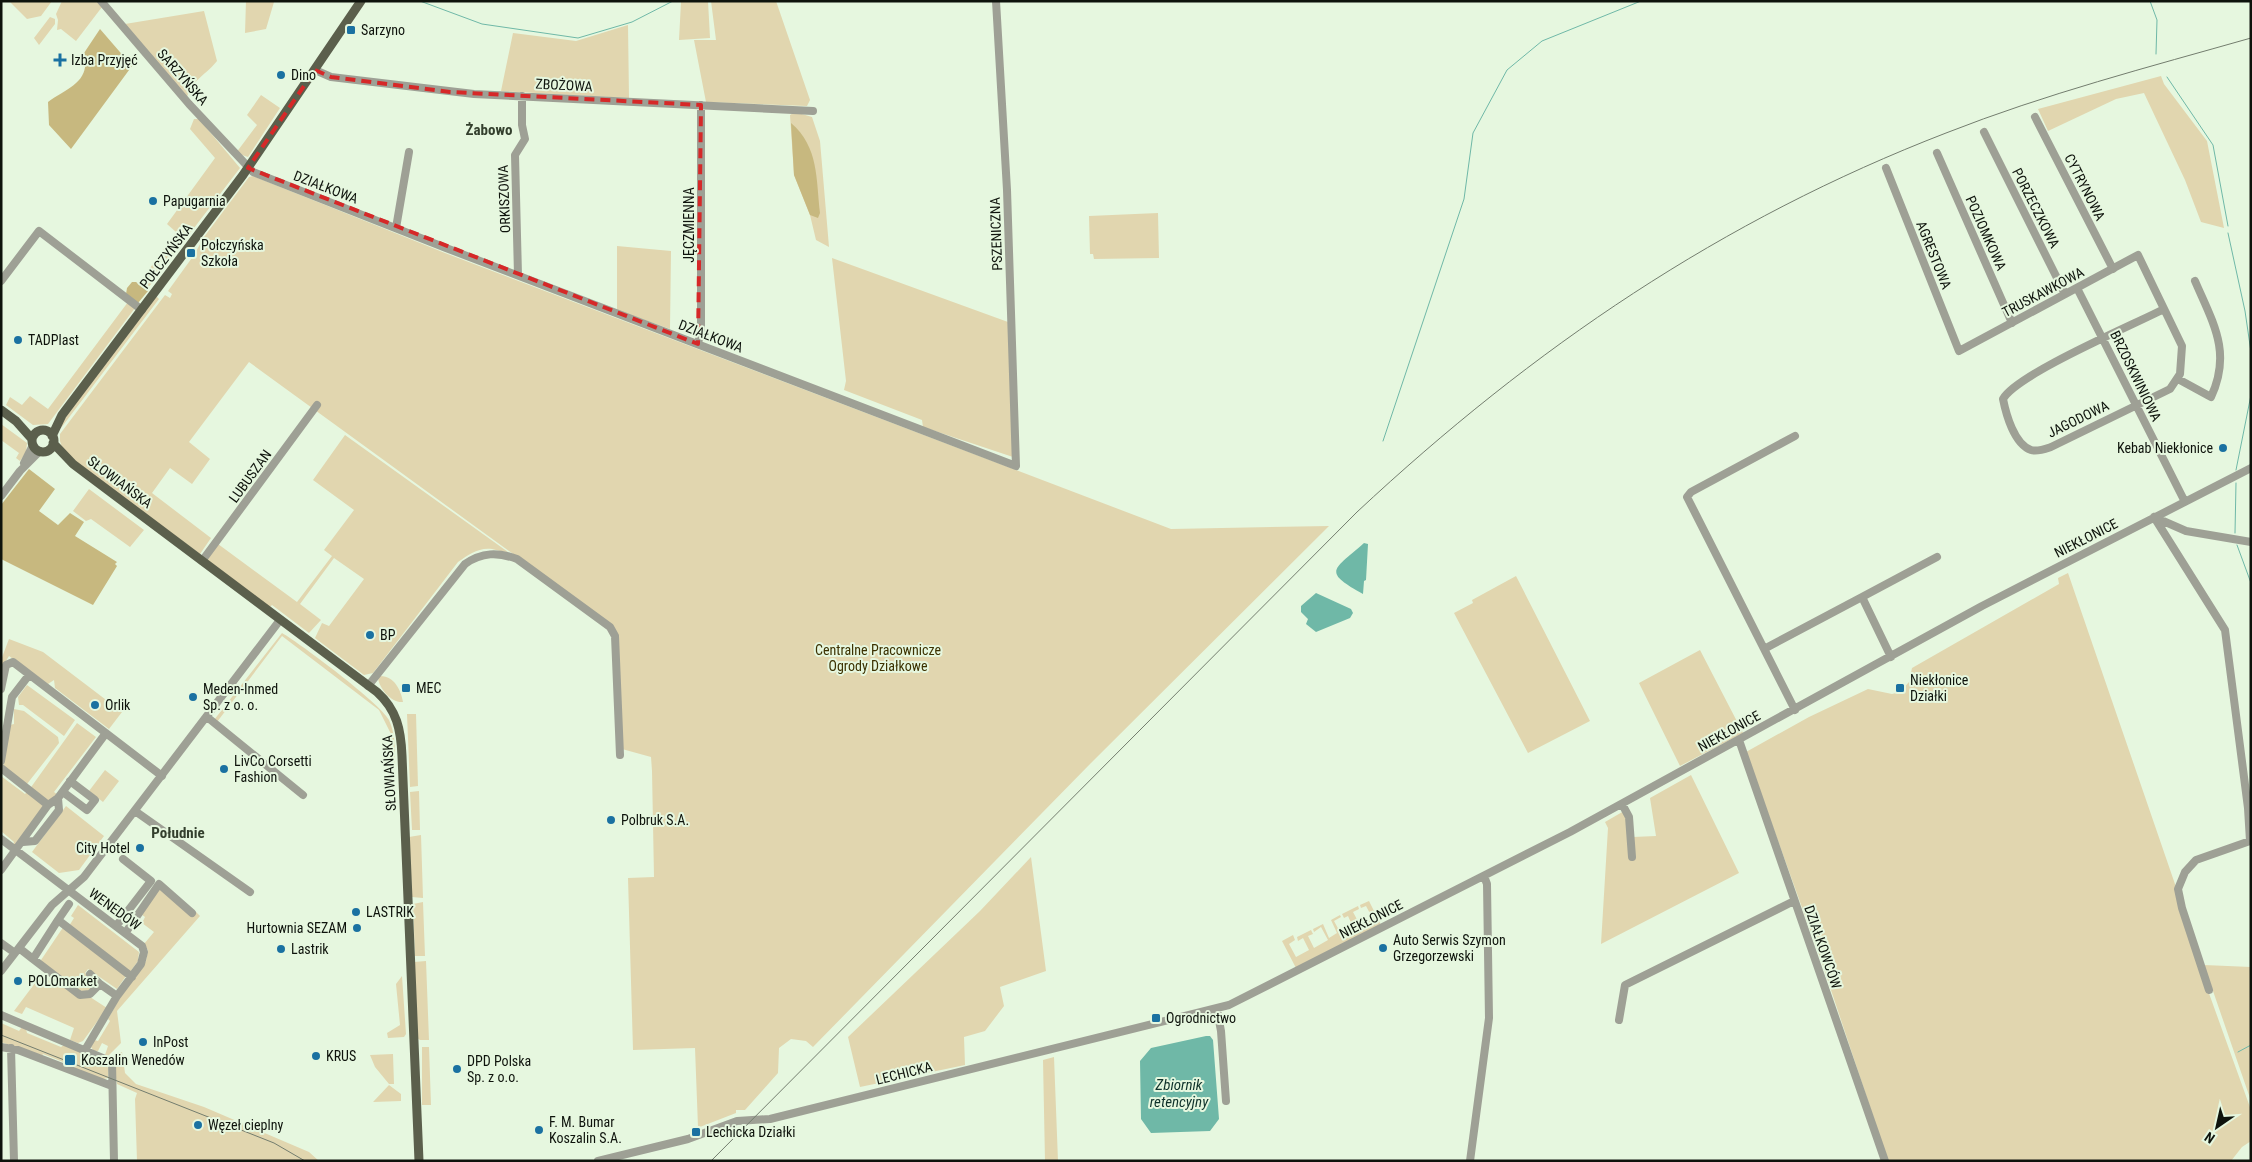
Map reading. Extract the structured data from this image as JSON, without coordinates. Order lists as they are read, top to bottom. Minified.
{"streets":{"main road":["POŁCZYŃSKA","SŁOWIAŃSKA"],"street":["SARZYŃSKA","ZBOŻOWA","DZIAŁKOWA","CYTRYNOWA","ORKISZOWA","PORZECZKOWA","JĘCZMIENNA","POZIOMKOWA","PSZENICZNA","AGRESTOWA","TRUSKAWKOWA","BRZOSKWINIOWA","JAGODOWA","LUBUSZAN","NIEKŁONICE","WENEDÓW","DZIAŁKOWCÓW","LECHICKA"]},"crossings":[["SARZYŃSKA","DZIAŁKOWA"],["SARZYŃSKA","POŁCZYŃSKA"],["ZBOŻOWA","ORKISZOWA"],["ZBOŻOWA","JĘCZMIENNA"],["ZBOŻOWA","POŁCZYŃSKA"],["DZIAŁKOWA","ORKISZOWA"],["DZIAŁKOWA","JĘCZMIENNA"],["DZIAŁKOWA","PSZENICZNA"],["DZIAŁKOWA","POŁCZYŃSKA"],["CYTRYNOWA","TRUSKAWKOWA"],["PORZECZKOWA","TRUSKAWKOWA"],["POZIOMKOWA","TRUSKAWKOWA"],["AGRESTOWA","TRUSKAWKOWA"],["POŁCZYŃSKA","SŁOWIAŃSKA"],["TRUSKAWKOWA","BRZOSKWINIOWA"],["TRUSKAWKOWA","JAGODOWA"],["BRZOSKWINIOWA","JAGODOWA"],["BRZOSKWINIOWA","NIEKŁONICE"],["LUBUSZAN","SŁOWIAŃSKA"],["SŁOWIAŃSKA","WENEDÓW"],["NIEKŁONICE","DZIAŁKOWCÓW"],["NIEKŁONICE","LECHICKA"]],"districts":["Żabowo","Południe"],"water":["Zbiornik retencyjny"],"parks":["Centralne Pracownicze Ogrody Działkowe"],"places":{"transit":["Sarzyno","Połczyńska Szkoła","MEC","Niekłonice Działki","Ogrodnictwo","Koszalin Wenedów","Lechicka Działki"],"health":["Izba Przyjęć"],"other":["Dino","Papugarnia","TADPlast","Kebab Niekłonice","BP","Meden-Inmed Sp. z o. o.","Orlik","LivCo Corsetti Fashion","Polbruk S.A.","City Hotel","LASTRIK","Hurtownia SEZAM","Auto Serwis Szymon Grzegorzewski","Lastrik","POLOmarket","InPost","KRUS","DPD Polska Sp. z o.o.","Węzeł cieplny","F. M. Bumar Koszalin S.A."]},"north":"bottom left"}
